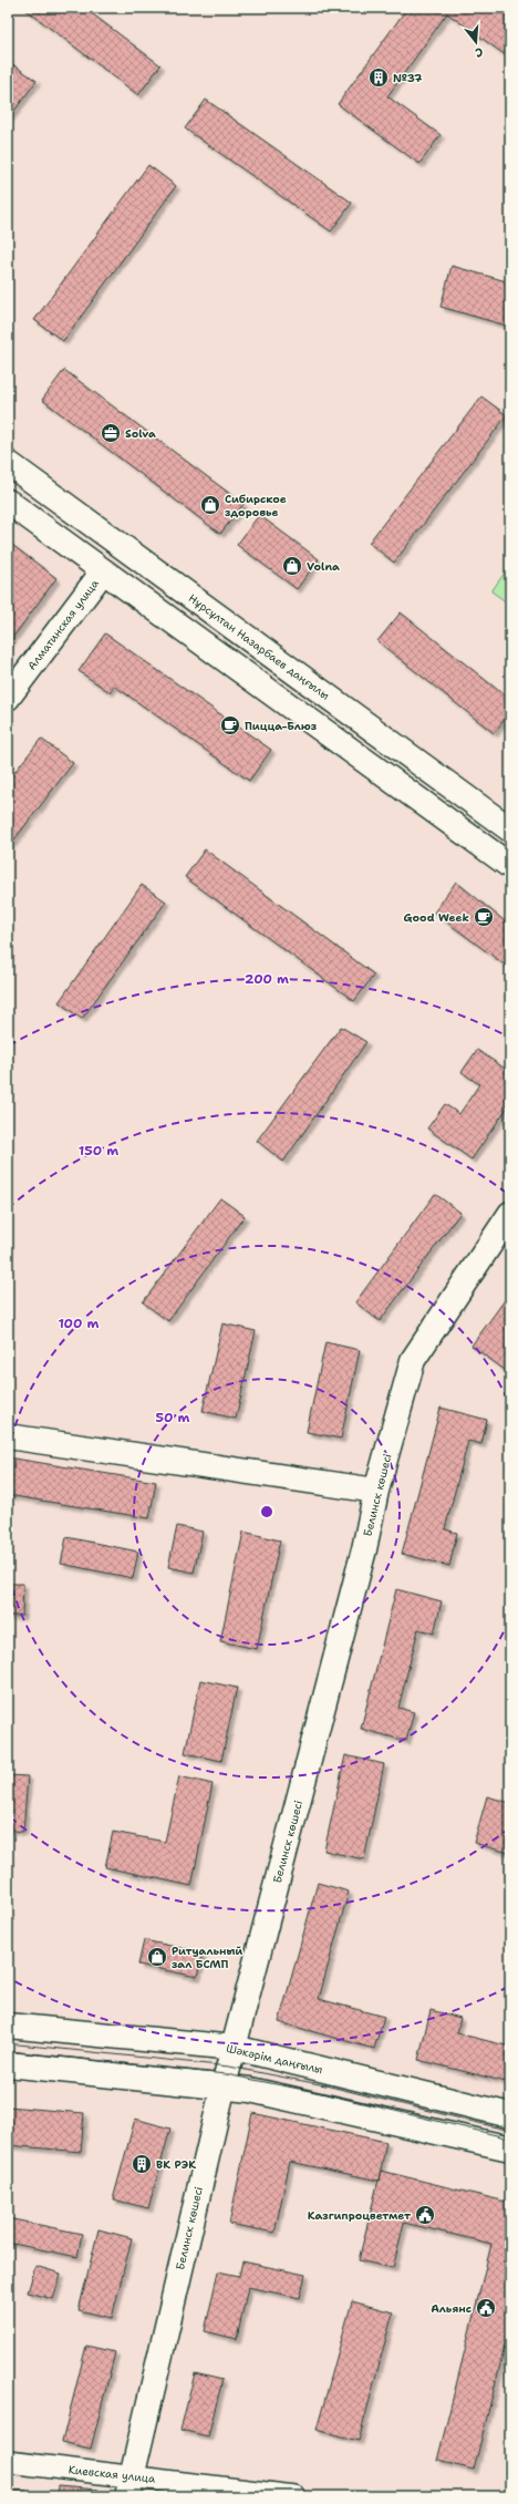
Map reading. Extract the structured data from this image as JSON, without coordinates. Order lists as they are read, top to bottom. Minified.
{"streets":{"main road":["Алматинская улица","Нұрсұлтан Назарбаев даңғылы","Белинск көшесі","Шәкәрім даңғылы"],"street":["Киевская улица"]},"crossings":[["Алматинская улица","Нұрсұлтан Назарбаев даңғылы"],["Белинск көшесі","Шәкәрім даңғылы"],["Белинск көшесі","Киевская улица"]],"places":{"building":["№37","ВК РЭК"],"office":["Solva"],"shop":["Сибирское здоровье","Volna","Ритуальный зал БСМП"],"cafe":["Пицца-Блюз","Good Week"],"public building":["Казгипроцветмет","Альянс"]},"north":"bottom","rings":["200 m","150 m","100 m","50 m"]}
